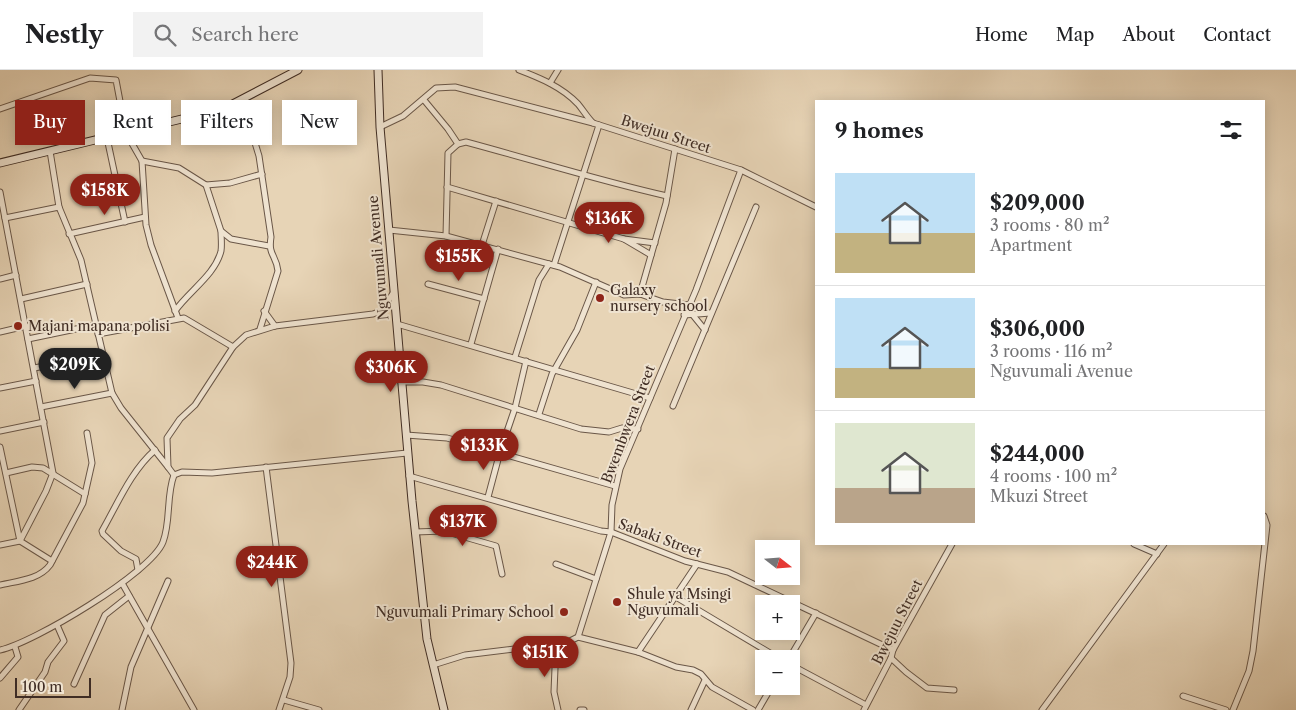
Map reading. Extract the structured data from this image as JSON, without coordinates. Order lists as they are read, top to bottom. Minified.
{"streets":{"street":["Bwejuu Street","Nguvumali Avenue","Bwembwera Street","Sabaki Street"]},"crossings":[["Bwejuu Street","Nguvumali Avenue"],["Bwejuu Street","Bwembwera Street"],["Bwejuu Street","Sabaki Street"],["Nguvumali Avenue","Sabaki Street"],["Bwembwera Street","Sabaki Street"]],"places":["Galaxy nursery school","Majani mapana polisi","Shule ya Msingi Nguvumali","Nguvumali Primary School"],"scale_bar":"100 m","north":"right","page":{"header":"Nestly","search":"Search here","nav":["Home","Map","About","Contact"],"chip":["Buy","Rent","Filters","New"],"heading":"9 homes","list":[{"name":"$209,000","note":"3 rooms · 80 m² · Apartment"},{"name":"$306,000","note":"3 rooms · 116 m² · Nguvumali Avenue"},{"name":"$244,000","note":"4 rooms · 100 m² · Mkuzi Street"}],"price":["$158K","$136K","$155K","$209K","$306K","$133K","$137K","$244K","$151K"],"map_buttons":["+","−"],"scale":"100 m"}}
